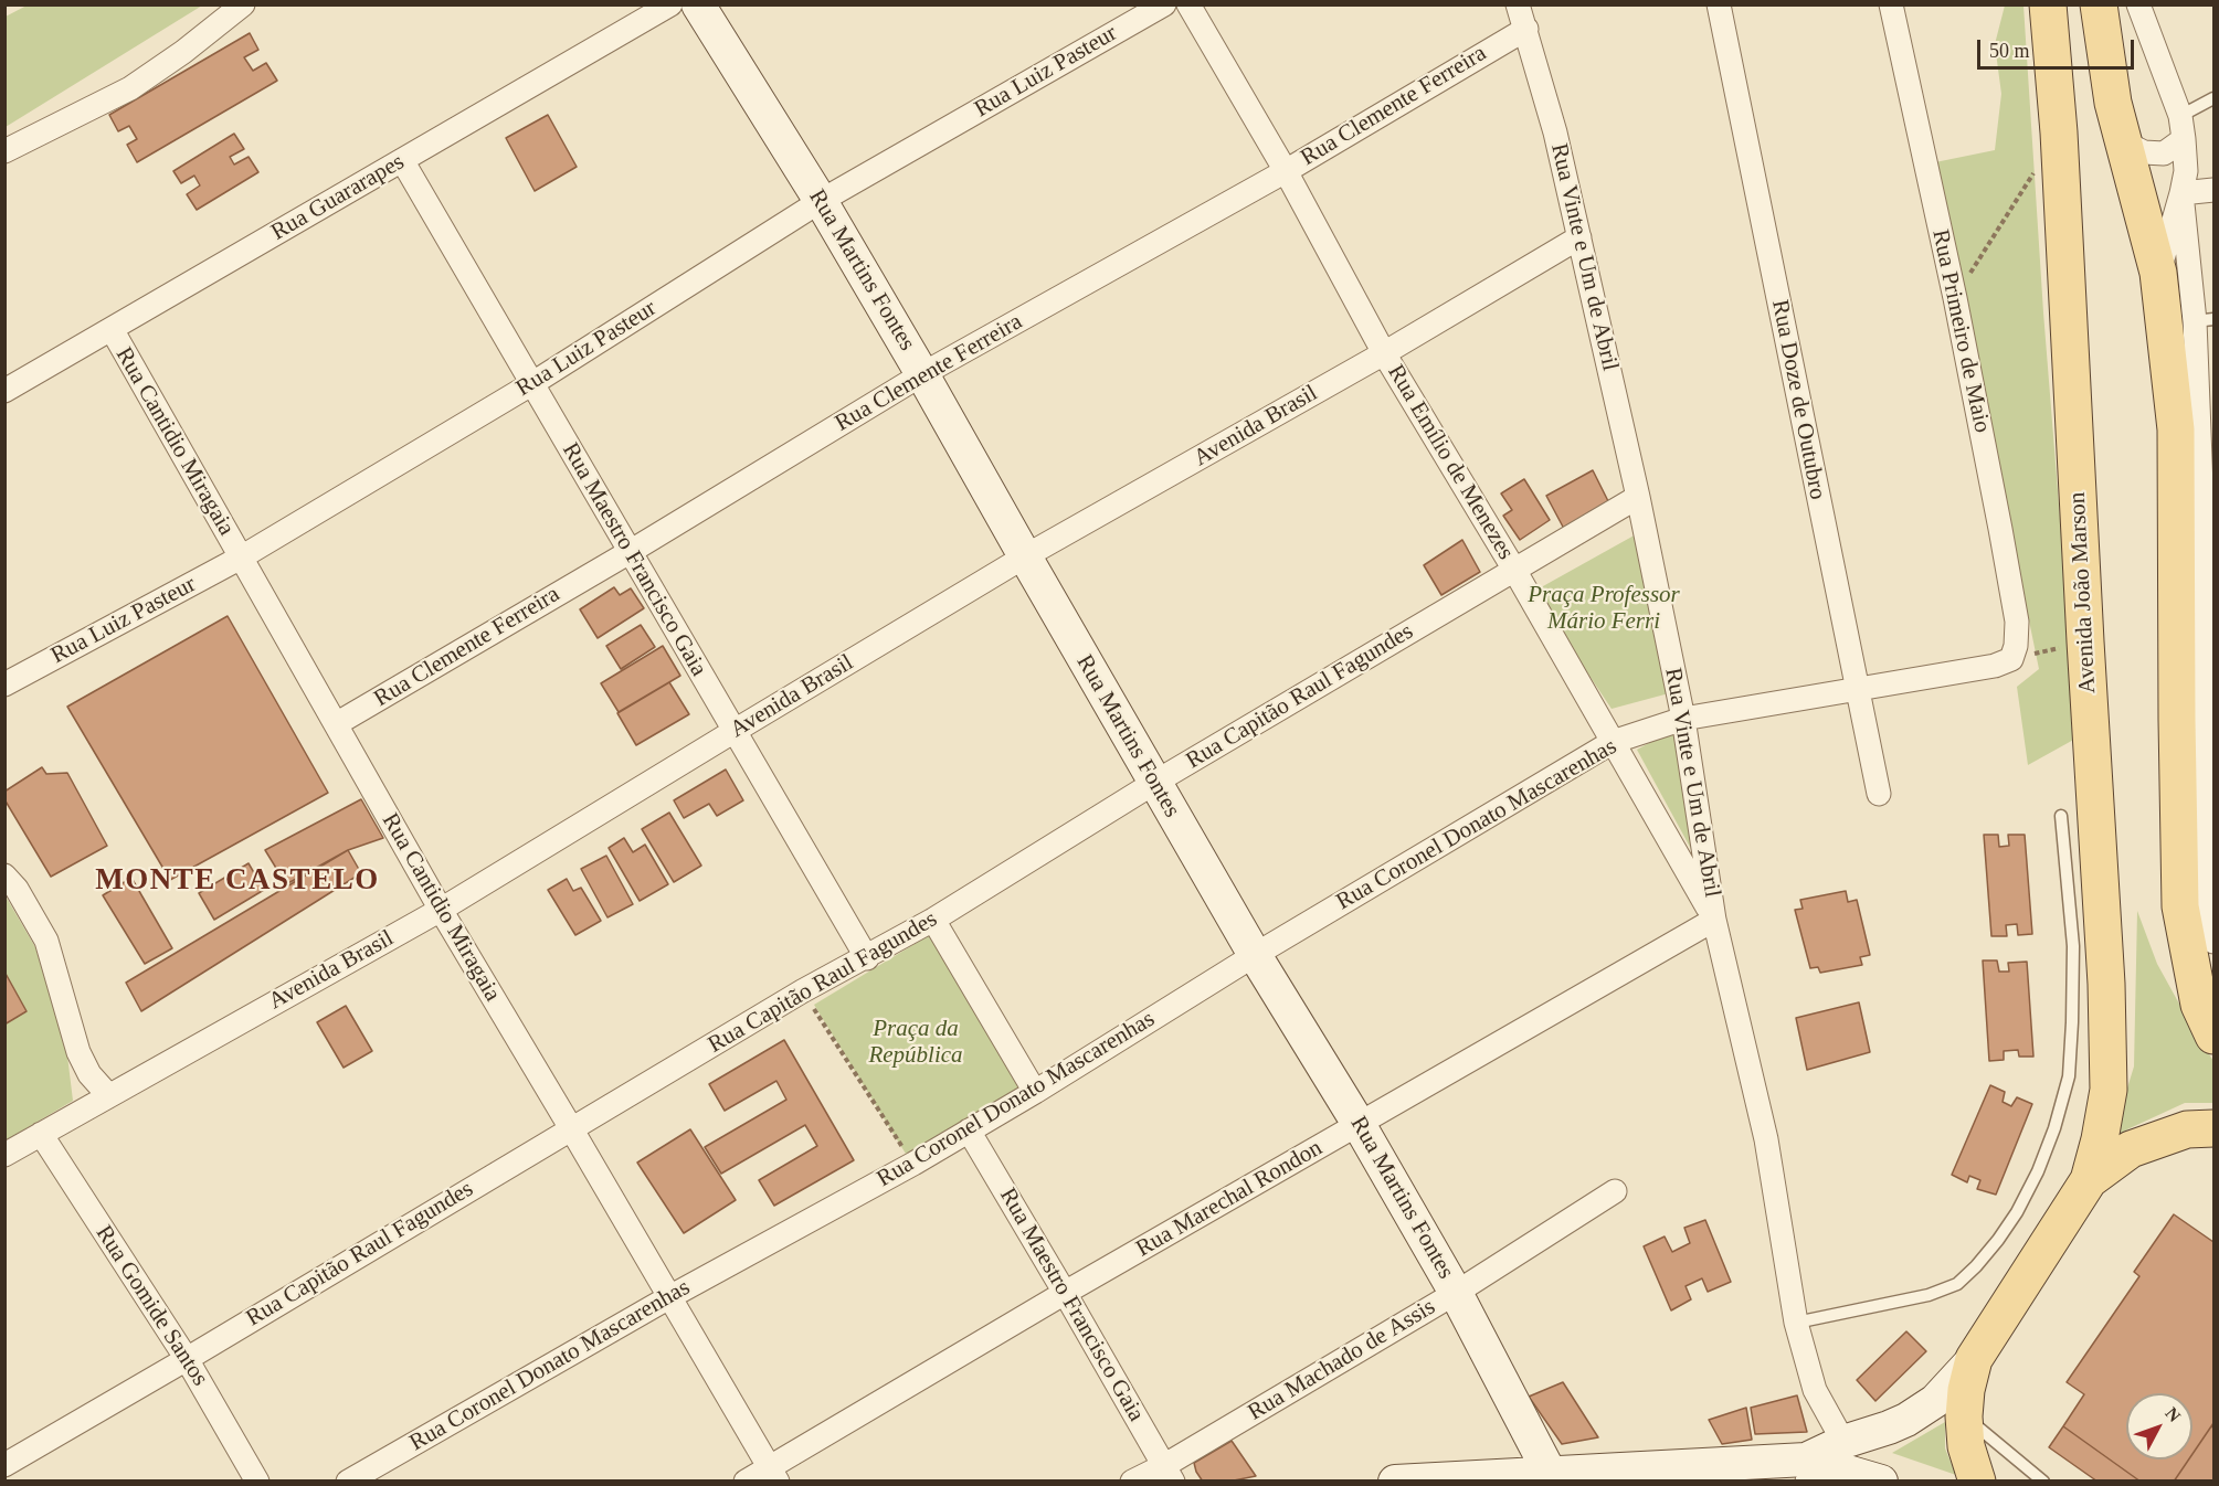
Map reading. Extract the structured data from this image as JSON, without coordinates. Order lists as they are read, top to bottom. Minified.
{"streets":{"main road":["Avenida João Marson"],"street":["Rua Luiz Pasteur","Rua Clemente Ferreira","Rua Guararapes","Rua Vinte e Um de Abril","Rua Martins Fontes","Rua Primeiro de Maio","Rua Doze de Outubro","Avenida Brasil","Rua Cantidio Miragaia","Rua Emílio de Menezes","Rua Maestro Francisco Gaia","Rua Capitão Raul Fagundes","Rua Coronel Donato Mascarenhas","Rua Marechal Rondon","Rua Gomide Santos","Rua Machado de Assis"]},"crossings":[["Rua Luiz Pasteur","Rua Martins Fontes"],["Rua Luiz Pasteur","Rua Cantidio Miragaia"],["Rua Luiz Pasteur","Rua Maestro Francisco Gaia"],["Rua Clemente Ferreira","Rua Vinte e Um de Abril"],["Rua Clemente Ferreira","Rua Martins Fontes"],["Rua Clemente Ferreira","Rua Cantidio Miragaia"],["Rua Clemente Ferreira","Rua Emílio de Menezes"],["Rua Clemente Ferreira","Rua Maestro Francisco Gaia"],["Rua Guararapes","Rua Cantidio Miragaia"],["Rua Guararapes","Rua Maestro Francisco Gaia"],["Rua Vinte e Um de Abril","Avenida Brasil"],["Rua Vinte e Um de Abril","Rua Emílio de Menezes"],["Rua Vinte e Um de Abril","Rua Capitão Raul Fagundes"],["Rua Vinte e Um de Abril","Rua Coronel Donato Mascarenhas"],["Rua Vinte e Um de Abril","Rua Marechal Rondon"],["Rua Martins Fontes","Avenida Brasil"],["Rua Martins Fontes","Rua Capitão Raul Fagundes"],["Rua Martins Fontes","Rua Coronel Donato Mascarenhas"],["Rua Martins Fontes","Rua Marechal Rondon"],["Rua Martins Fontes","Rua Machado de Assis"],["Rua Primeiro de Maio","Rua Coronel Donato Mascarenhas"],["Rua Doze de Outubro","Rua Coronel Donato Mascarenhas"],["Avenida Brasil","Rua Cantidio Miragaia"],["Avenida Brasil","Rua Emílio de Menezes"],["Avenida Brasil","Rua Maestro Francisco Gaia"],["Avenida Brasil","Rua Gomide Santos"],["Rua Cantidio Miragaia","Rua Capitão Raul Fagundes"],["Rua Cantidio Miragaia","Rua Coronel Donato Mascarenhas"],["Rua Cantidio Miragaia","Rua Marechal Rondon"],["Rua Emílio de Menezes","Rua Capitão Raul Fagundes"],["Rua Emílio de Menezes","Rua Coronel Donato Mascarenhas"],["Rua Emílio de Menezes","Rua Marechal Rondon"],["Rua Maestro Francisco Gaia","Rua Capitão Raul Fagundes"],["Rua Maestro Francisco Gaia","Rua Coronel Donato Mascarenhas"],["Rua Maestro Francisco Gaia","Rua Marechal Rondon"],["Rua Maestro Francisco Gaia","Rua Machado de Assis"],["Rua Capitão Raul Fagundes","Rua Gomide Santos"]],"districts":["MONTE CASTELO"],"parks":["Praça Professor Mário Ferri","Praça da República"],"scale_bar":"50 m","north":"top right"}
